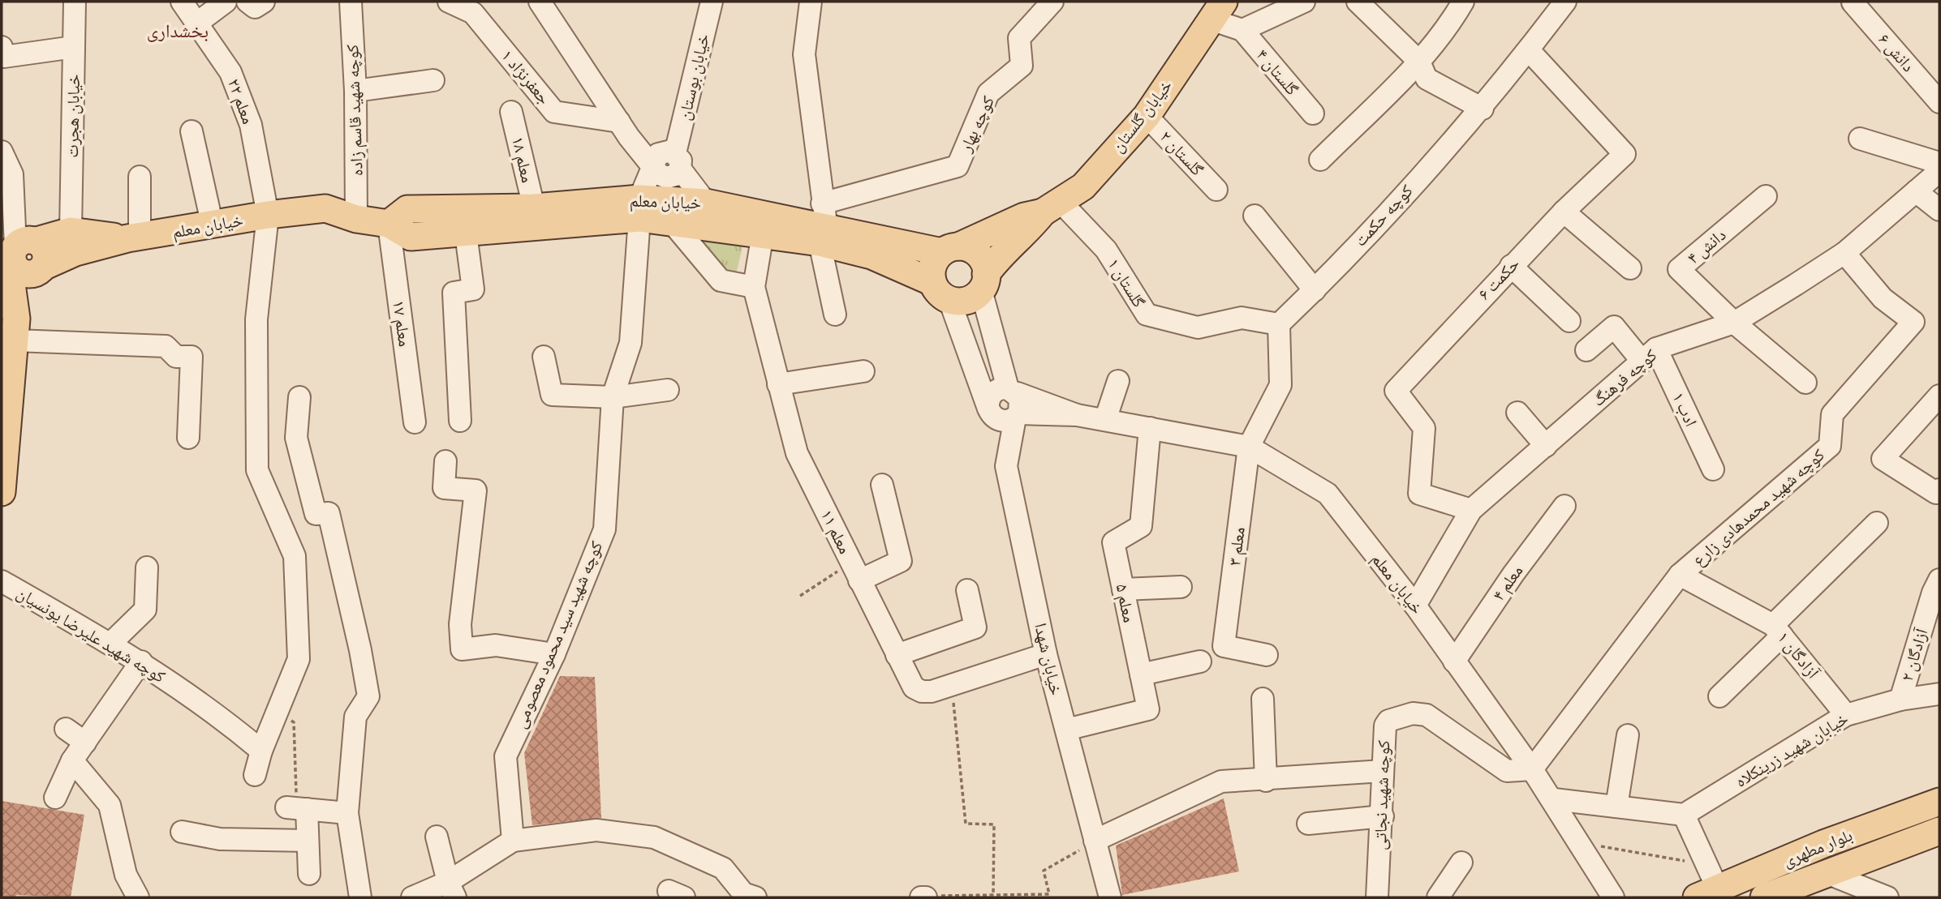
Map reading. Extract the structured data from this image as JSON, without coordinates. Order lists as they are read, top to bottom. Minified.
{"streets":{"main road":["خیابان گلستان","خیابان معلم","بلوار مطهری"],"street":["دانش ۶","گلستان ۴","جعفرنژاد ۱","خیابان بوستان","معلم ۲۲","کوچه شهید قاسم زاده","خیابان هجرت","کوچه بهار","گلستان ۲","معلم ۱۸","کوچه حکمت","دانش ۴","حکمت ۶","گلستان ۱","معلم ۱۷","کوچه فرهنگ","ادب ۱","کوچه شهید محمدهادی زارع","معلم ۱۱","معلم ۳","معلم ۴","معلم ۵","کوچه شهید علیرضا یونسیان","کوچه شهید سید محمود معصومی","آزادگان ۱","آزادگان ۲","خیابان شهدا","خیابان شهید زرینکلاه","کوچه شهید نجاتی"]},"crossings":[["خیابان بوستان","خیابان معلم"],["خیابان بوستان","کوچه شهید سید محمود معصومی"],["معلم ۲۲","خیابان معلم"],["معلم ۲۲","کوچه شهید علیرضا یونسیان"],["کوچه شهید قاسم زاده","خیابان معلم"],["خیابان هجرت","خیابان معلم"],["خیابان گلستان","گلستان ۲"],["خیابان گلستان","گلستان ۱"],["کوچه بهار","خیابان معلم"],["معلم ۱۸","خیابان معلم"],["خیابان معلم","معلم ۱۷"],["خیابان معلم","کوچه فرهنگ"],["خیابان معلم","کوچه شهید محمدهادی زارع"],["خیابان معلم","معلم ۱۱"],["خیابان معلم","معلم ۳"],["خیابان معلم","معلم ۴"],["خیابان معلم","معلم ۵"],["خیابان معلم","کوچه شهید سید محمود معصومی"],["خیابان معلم","خیابان شهدا"],["خیابان معلم","کوچه شهید نجاتی"],["کوچه حکمت","حکمت ۶"],["کوچه حکمت","گلستان ۱"],["دانش ۴","کوچه فرهنگ"],["حکمت ۶","کوچه فرهنگ"],["کوچه فرهنگ","ادب ۱"],["کوچه فرهنگ","کوچه شهید محمدهادی زارع"],["کوچه شهید محمدهادی زارع","آزادگان ۱"],["کوچه شهید محمدهادی زارع","کوچه شهید نجاتی"],["معلم ۱۱","خیابان شهدا"],["معلم ۵","خیابان شهدا"],["آزادگان ۱","خیابان شهید زرینکلاه"],["آزادگان ۲","خیابان شهید زرینکلاه"]],"districts":["بخشداری"]}
